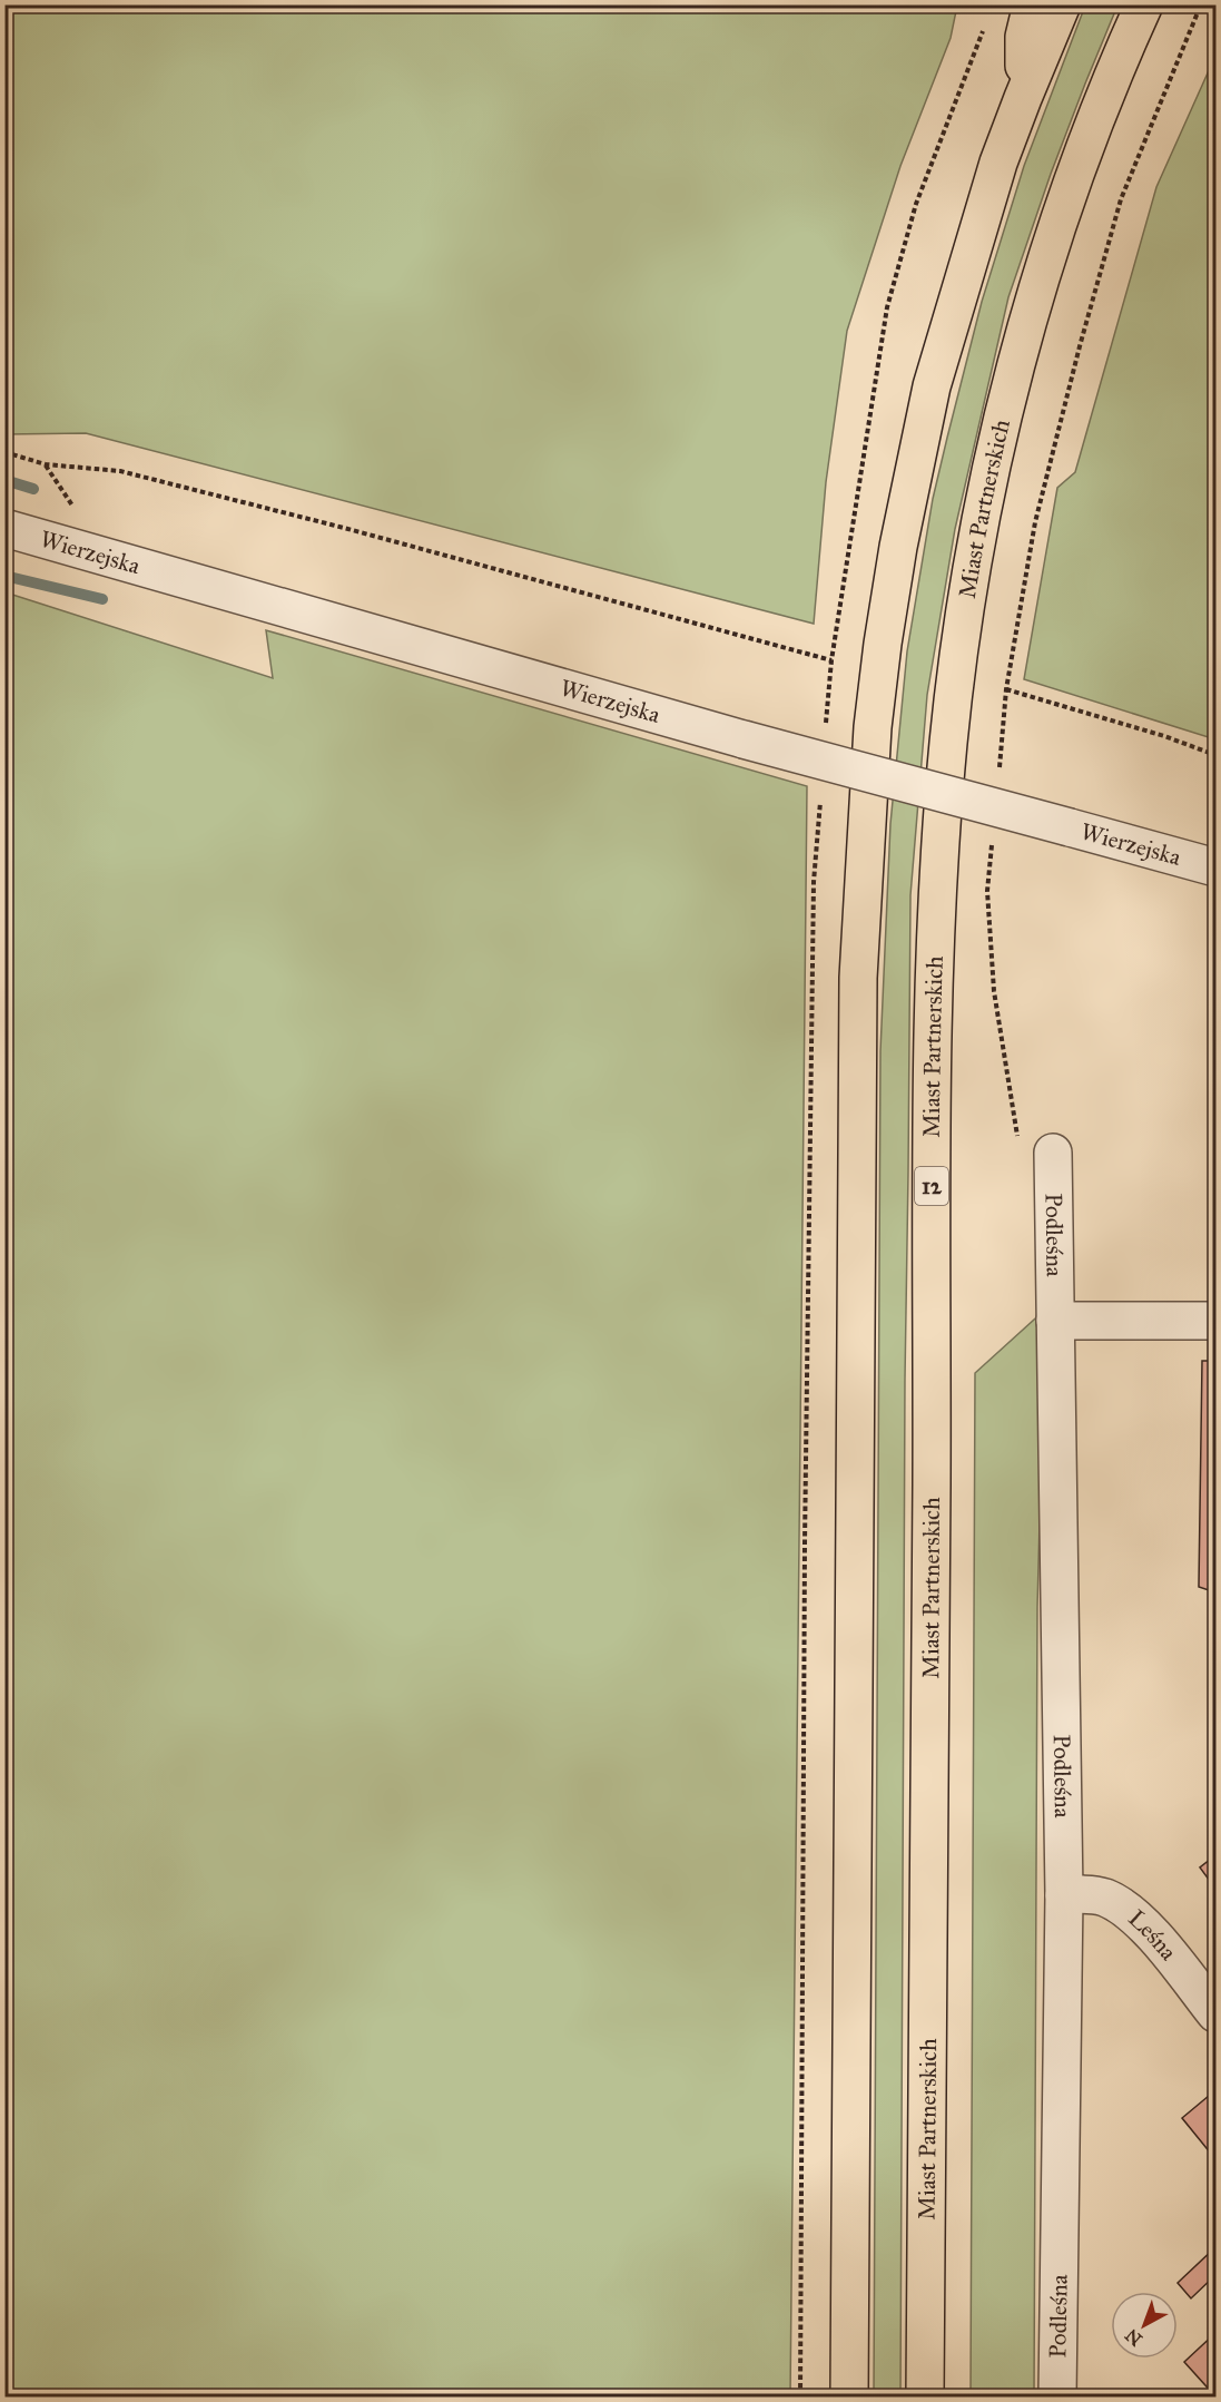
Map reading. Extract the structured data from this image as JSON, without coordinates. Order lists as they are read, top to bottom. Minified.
{"streets":{"main road":["Miast Partnerskich","12"],"street":["Wierzejska","Podleśna","Leśna"]},"crossings":[["Podleśna","Leśna"]],"north":"bottom left"}
